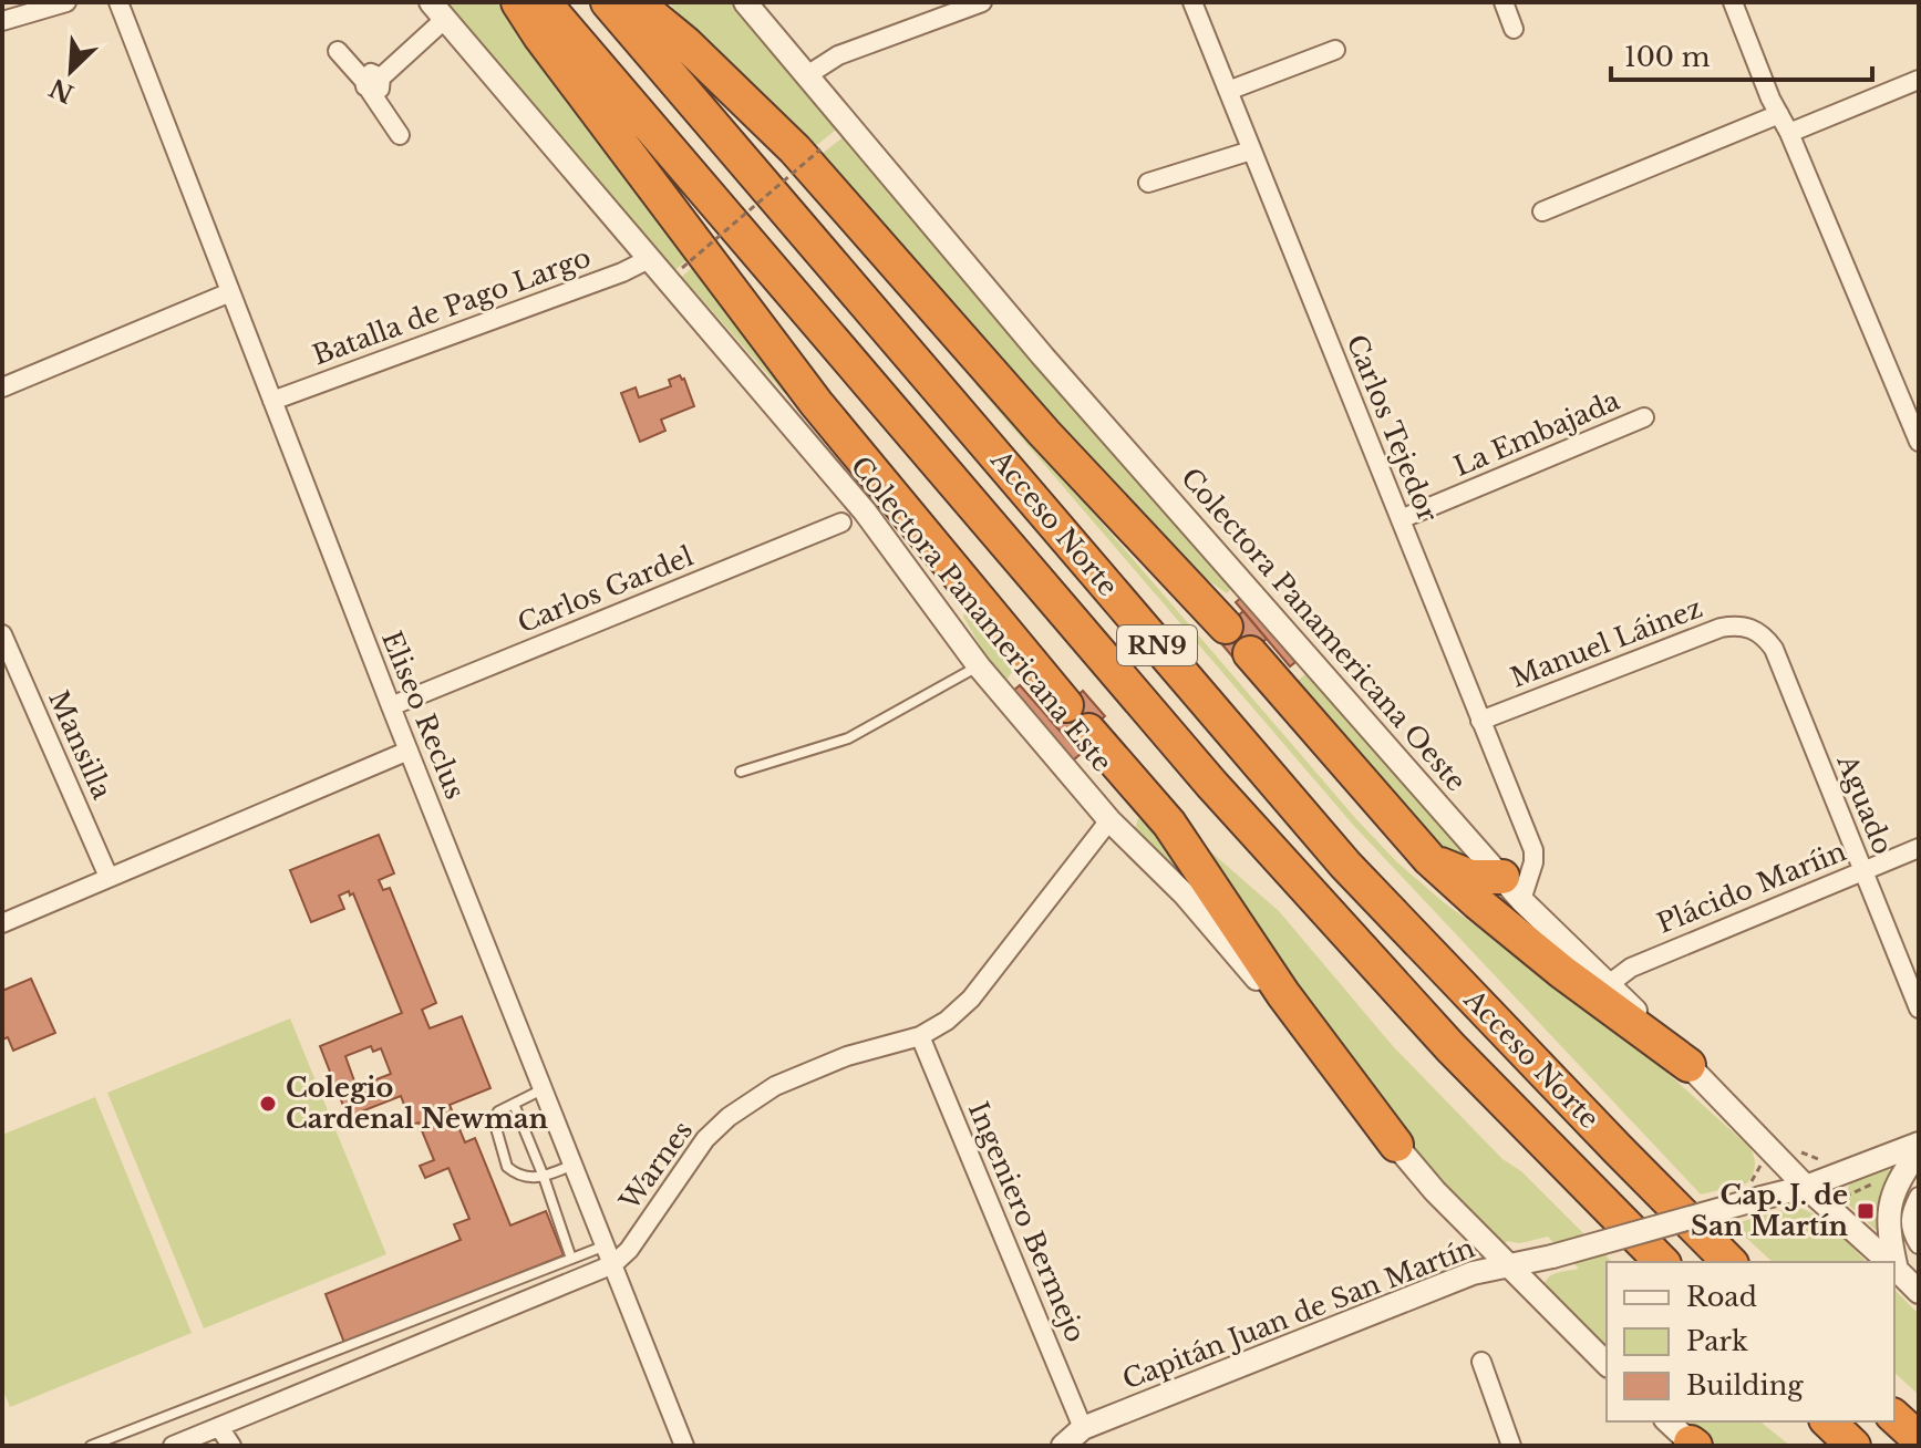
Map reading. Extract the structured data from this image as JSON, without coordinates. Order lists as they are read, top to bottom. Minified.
{"streets":{"highway":["Acceso Norte","RN9"],"street":["Batalla de Pago Largo","Carlos Tejedor","La Embajada","Carlos Gardel","Colectora Panamericana Este","Colectora Panamericana Oeste","Manuel Láinez","Eliseo Reclus","Mansilla","Aguado","Plácido Maríin","Warnes","Ingeniero Bermejo","Capitán Juan de San Martín"]},"crossings":[["Batalla de Pago Largo","Colectora Panamericana Este"],["Batalla de Pago Largo","Eliseo Reclus"],["Carlos Tejedor","La Embajada"],["Carlos Tejedor","Colectora Panamericana Oeste"],["Carlos Tejedor","Manuel Láinez"],["Carlos Gardel","Eliseo Reclus"],["Colectora Panamericana Este","Warnes"],["Colectora Panamericana Este","Capitán Juan de San Martín"],["Colectora Panamericana Oeste","Plácido Maríin"],["Colectora Panamericana Oeste","Capitán Juan de San Martín"],["Manuel Láinez","Aguado"],["Eliseo Reclus","Warnes"],["Aguado","Plácido Maríin"],["Warnes","Ingeniero Bermejo"],["Ingeniero Bermejo","Capitán Juan de San Martín"]],"places":{"other":["Colegio Cardenal Newman"],"transit":["Cap. J. de San Martín"]},"legend":["Road","Park","Building"],"scale_bar":"100 m","north":"bottom left"}
